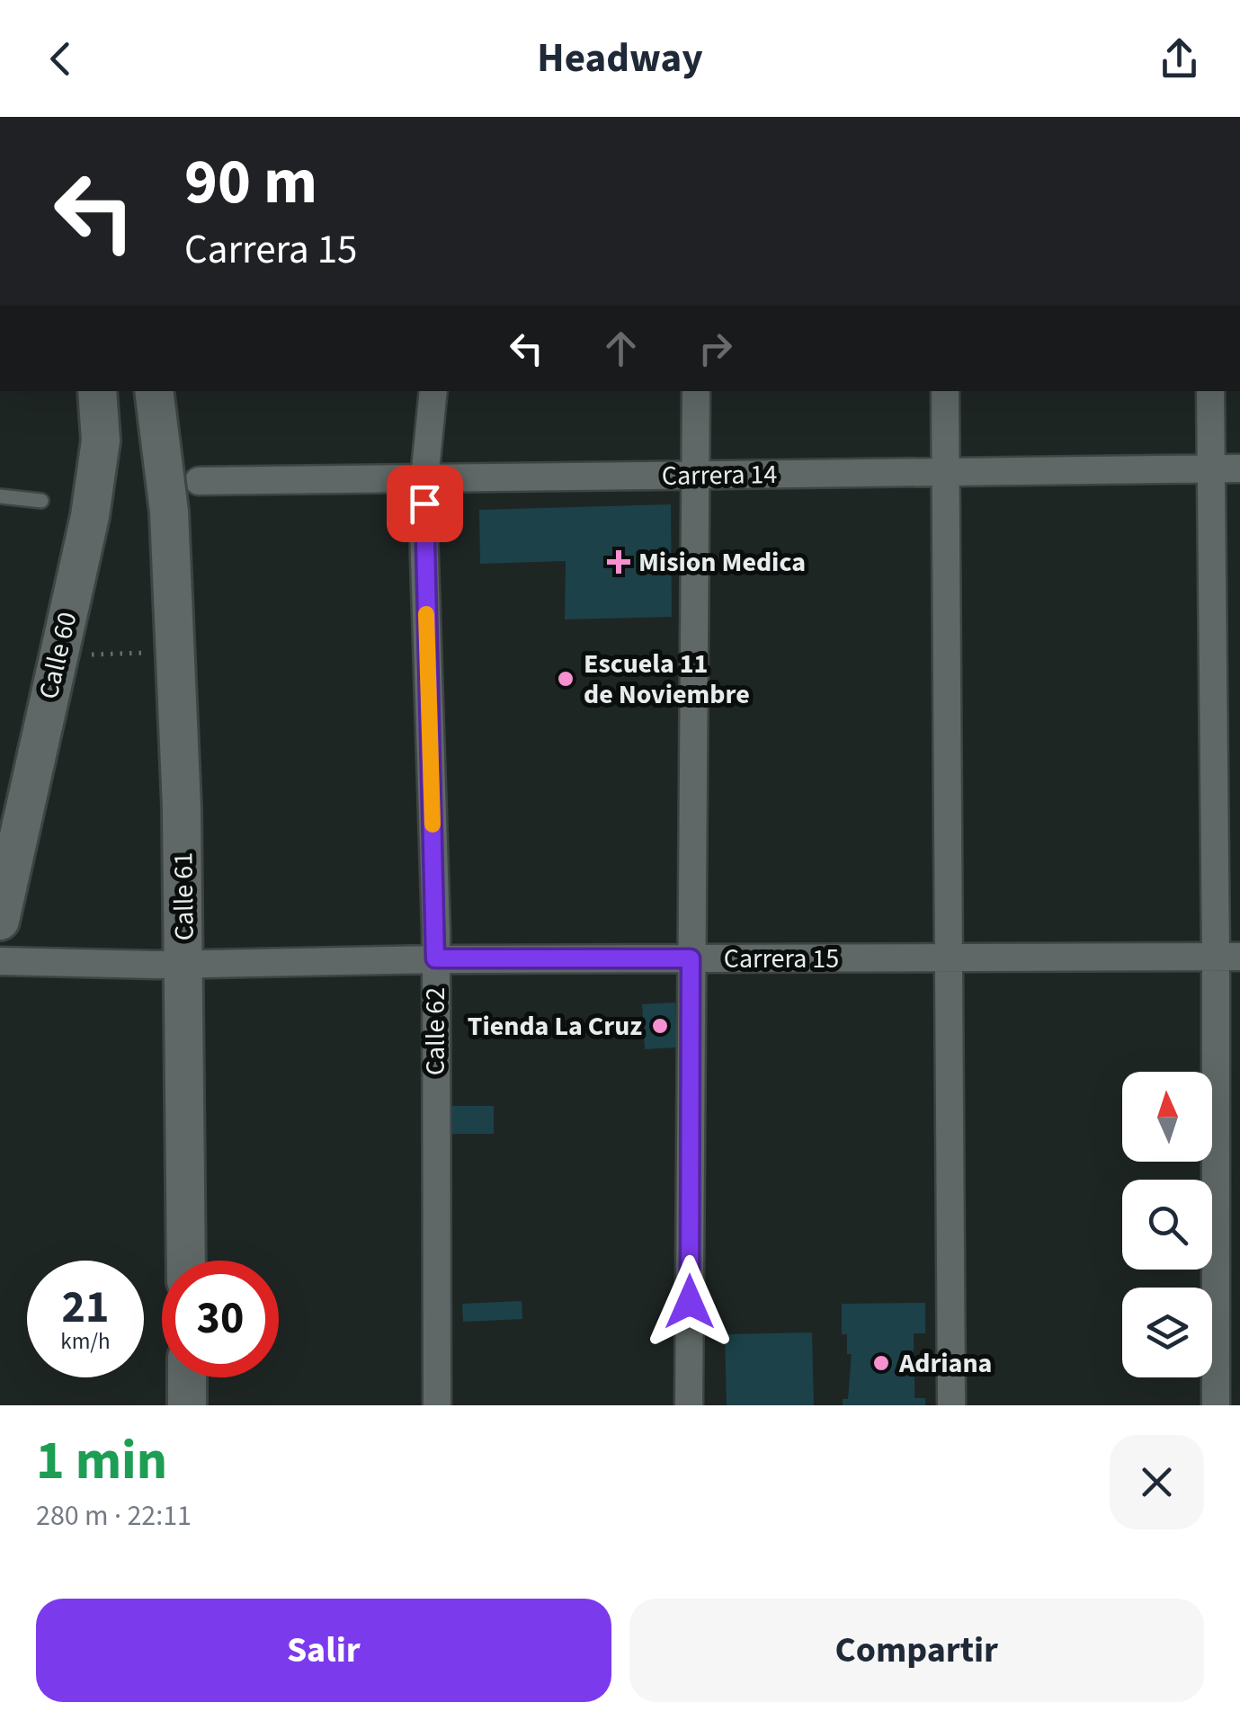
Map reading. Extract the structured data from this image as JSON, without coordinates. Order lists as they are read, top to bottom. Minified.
{"streets":{"main road":["Calle 60","Calle 61"],"street":["Carrera 14","Carrera 15","Calle 62"]},"crossings":[["Carrera 14","Calle 62"],["Calle 61","Carrera 15"],["Carrera 15","Calle 62"]],"places":{"health":["Mision Medica"],"other":["Escuela 11 de Noviembre","Tienda La Cruz","Adriana"]},"north":"top","page":{"header":"Headway","turn":["90 m","Carrera 15"],"speed":"21 km/h","limit":"30","heading":["1 min","280 m · 22:11"],"buttons":["Salir","Compartir"]}}
